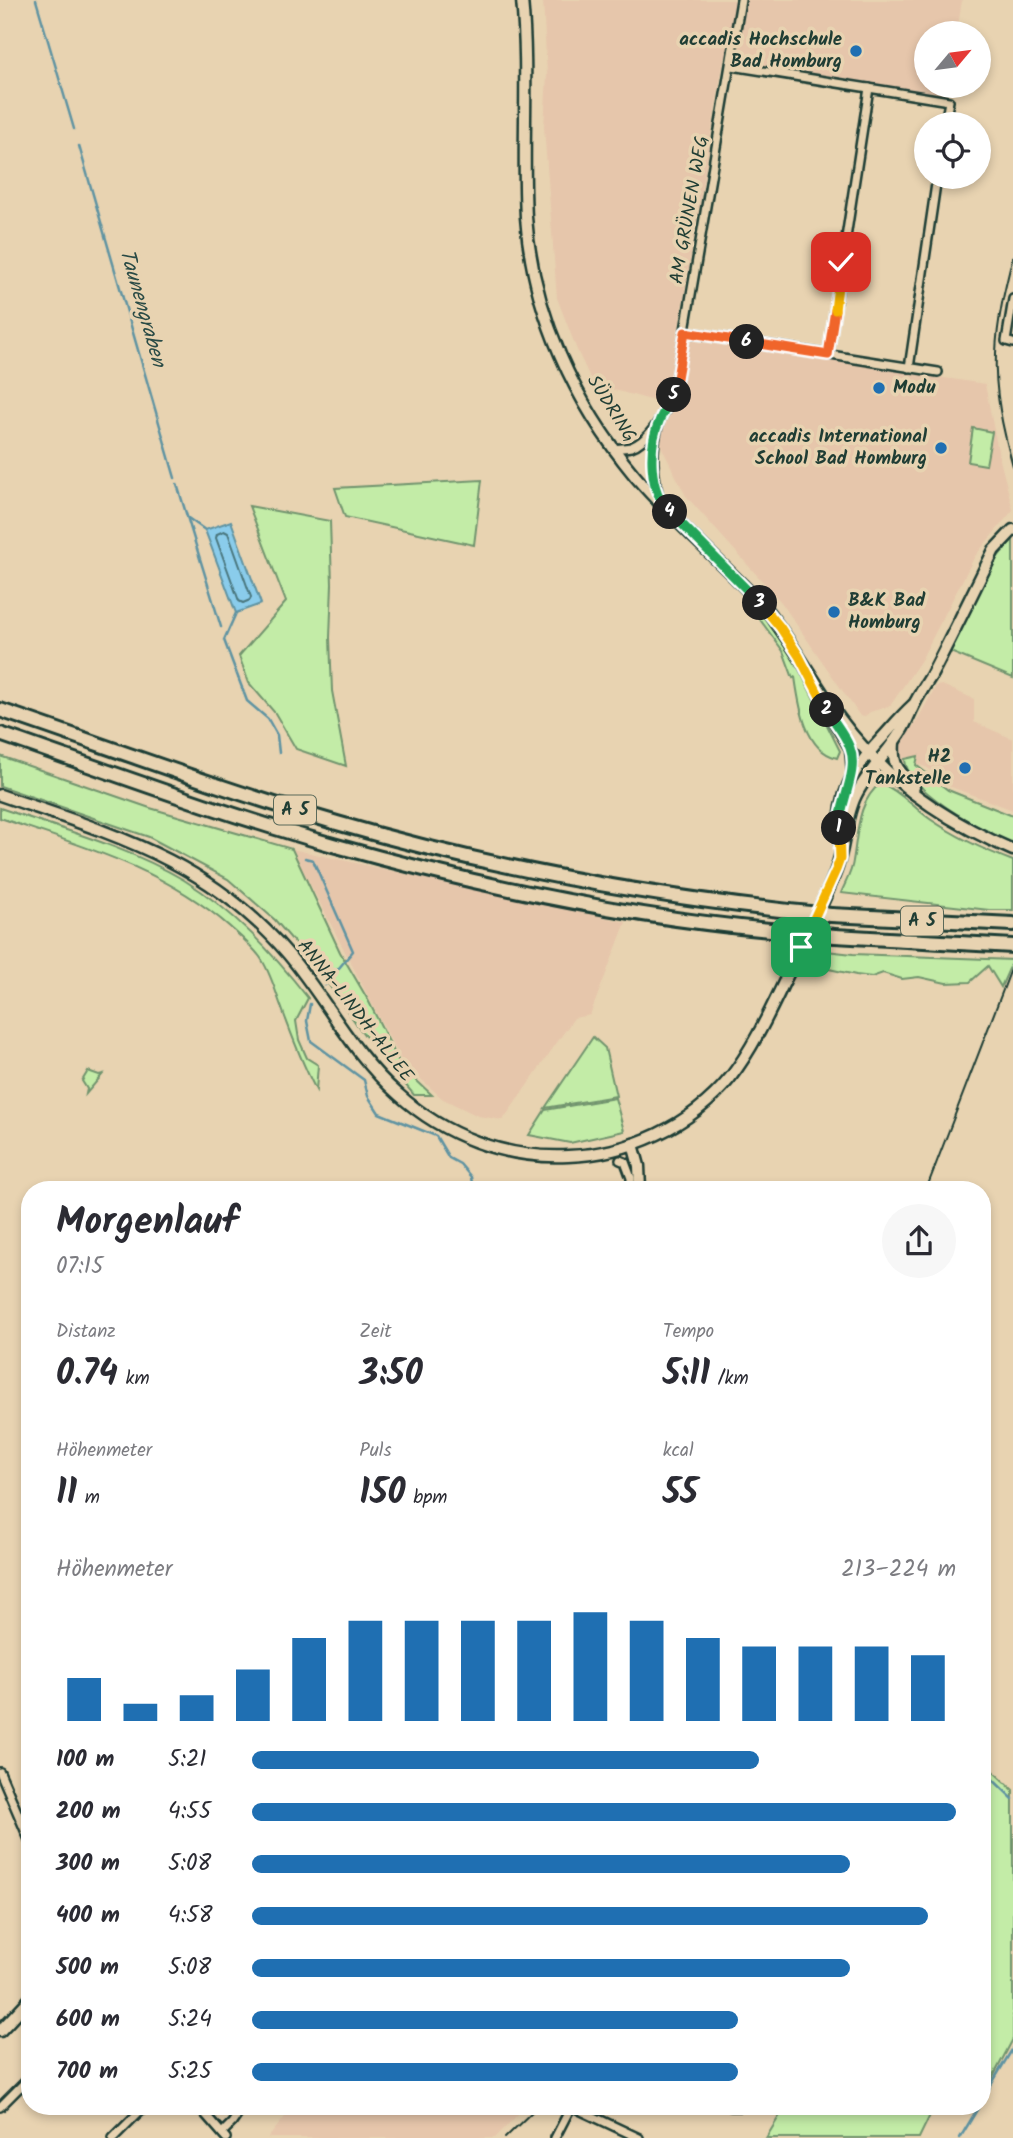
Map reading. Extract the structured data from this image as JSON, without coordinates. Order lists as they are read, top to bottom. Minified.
{"streets":{"highway":["A 5"],"main road":["SÜDRING","ANNA-LINDH-ALLEE"],"street":["AM GRÜNEN WEG"]},"crossings":[["AM GRÜNEN WEG","SÜDRING"]],"water":["Taunengraben"],"places":["accadis Hochschule Bad Homburg","Modu","accadis International School Bad Homburg","B&K Bad Homburg","H2 Tankstelle"],"north":"top right","page":{"pins":["6","5","4","3","2","1"],"heading":["Morgenlauf","07:15"],"stats":[["Distanz","0.74 km"],["Zeit","3:50"],["Tempo","5:11 /km"],["Höhenmeter","11 m"],["Puls","150 bpm"],["kcal","55"]],"chart":["Höhenmeter","213–224 m"],"list":[{"name":"100 m","note":"5:21"},{"name":"200 m","note":"4:55"},{"name":"300 m","note":"5:08"},{"name":"400 m","note":"4:58"},{"name":"500 m","note":"5:08"},{"name":"600 m","note":"5:24"},{"name":"700 m","note":"5:25"}]}}
